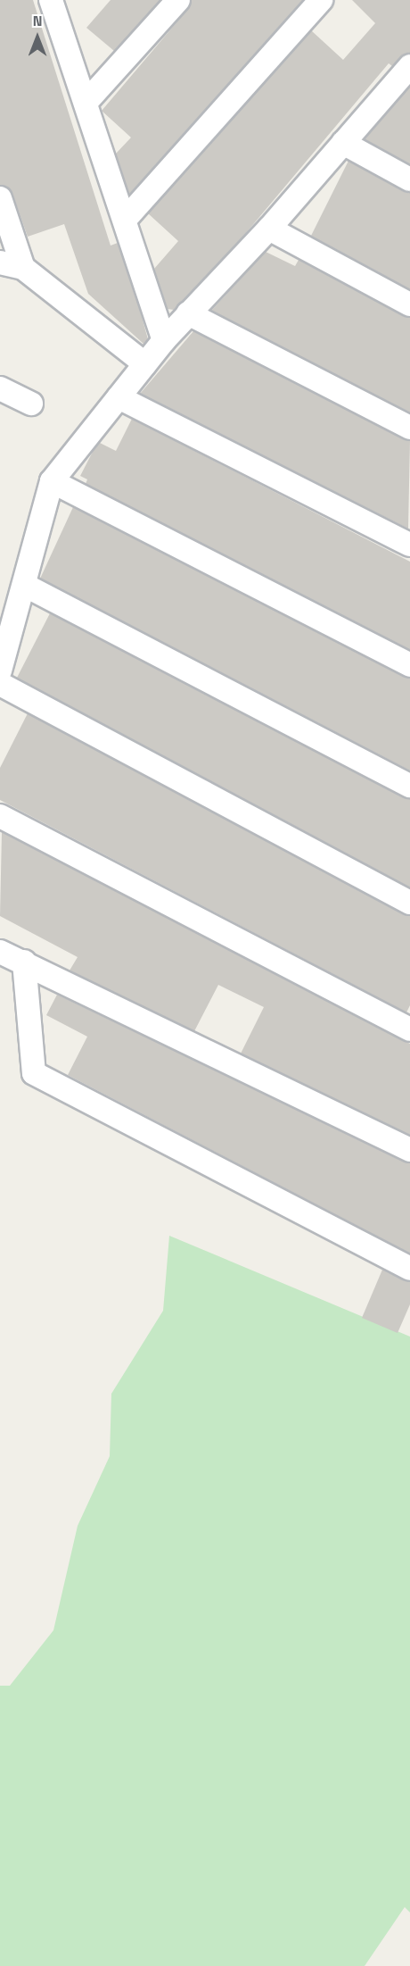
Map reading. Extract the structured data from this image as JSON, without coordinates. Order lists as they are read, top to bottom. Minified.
{"north":"top"}
